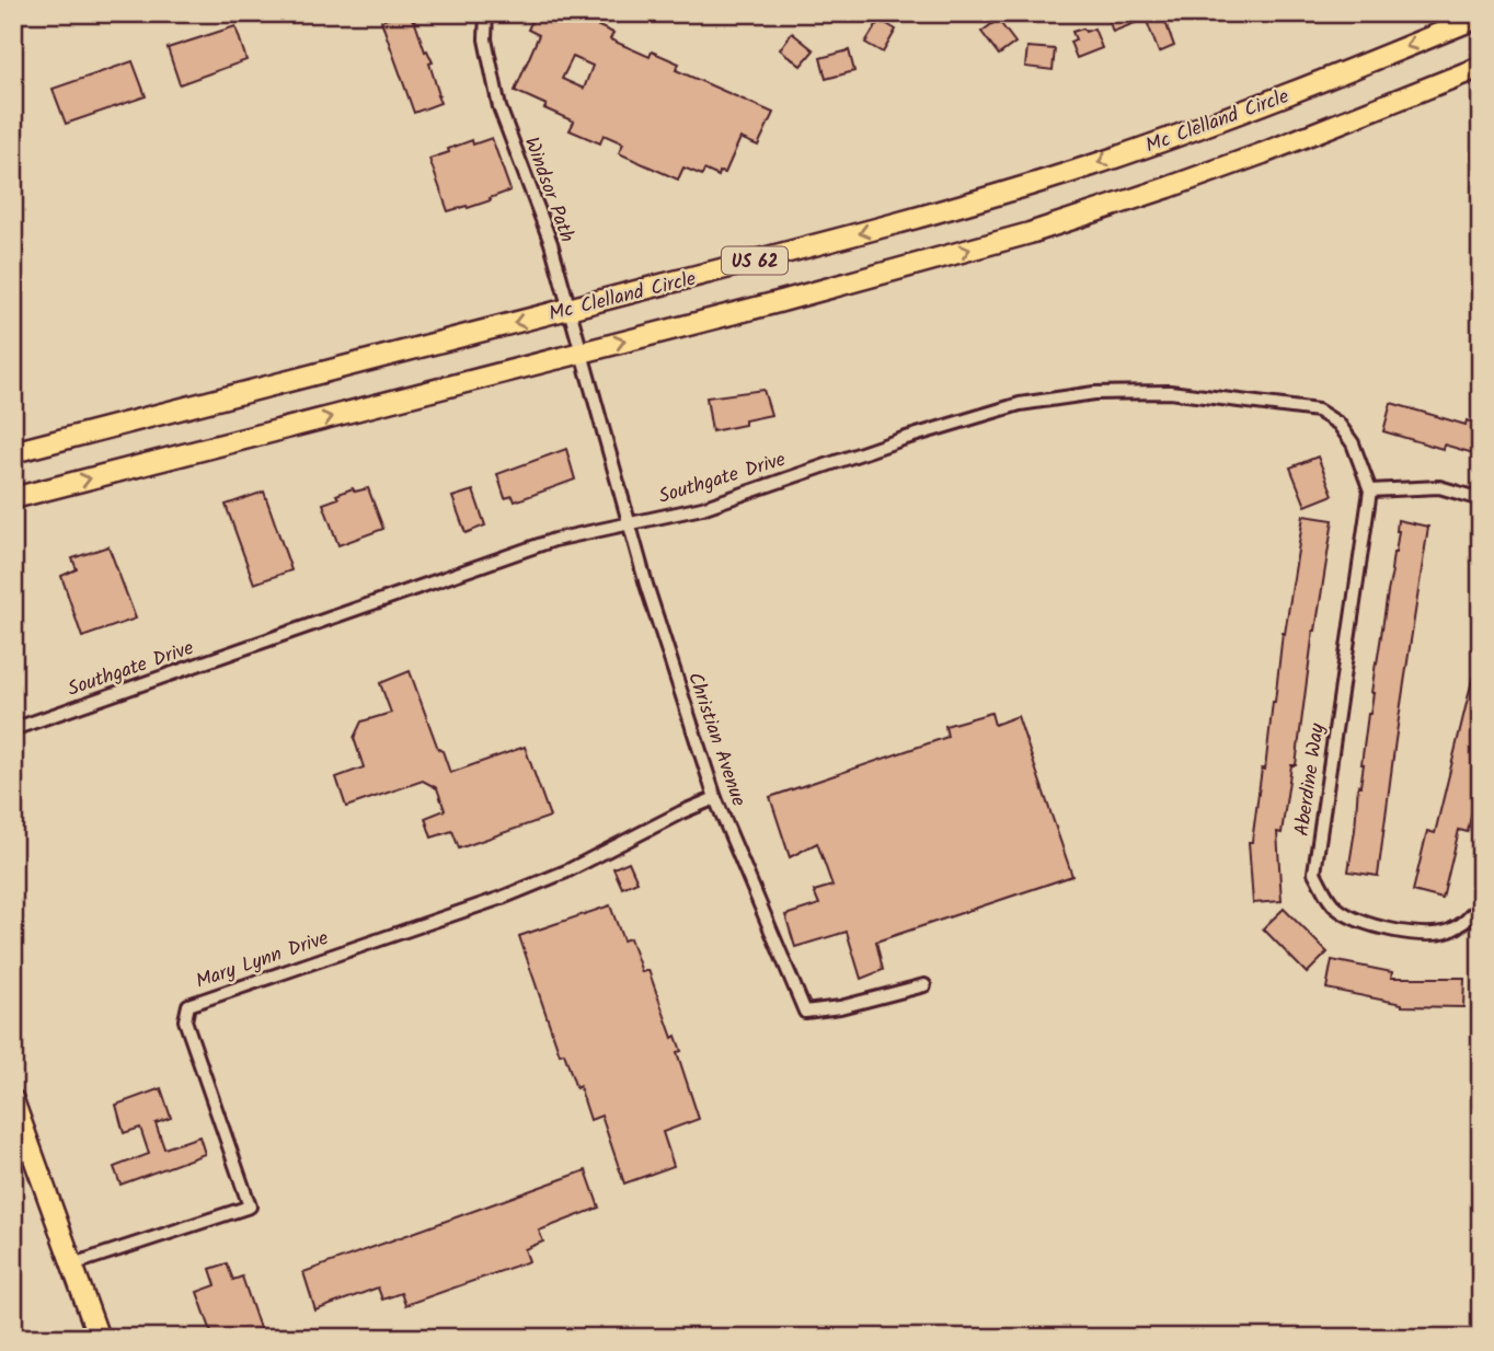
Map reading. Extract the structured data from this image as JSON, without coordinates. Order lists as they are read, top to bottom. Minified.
{"streets":{"main road":["Mc Clelland Circle","US 62"],"street":["Windsor Path","Southgate Drive","Christian Avenue","Aberdine Way","Mary Lynn Drive"]},"crossings":[["Mc Clelland Circle","Windsor Path"],["Windsor Path","US 62"],["Windsor Path","Christian Avenue"],["US 62","Christian Avenue"],["Southgate Drive","Christian Avenue"],["Southgate Drive","Aberdine Way"],["Christian Avenue","Mary Lynn Drive"]]}
